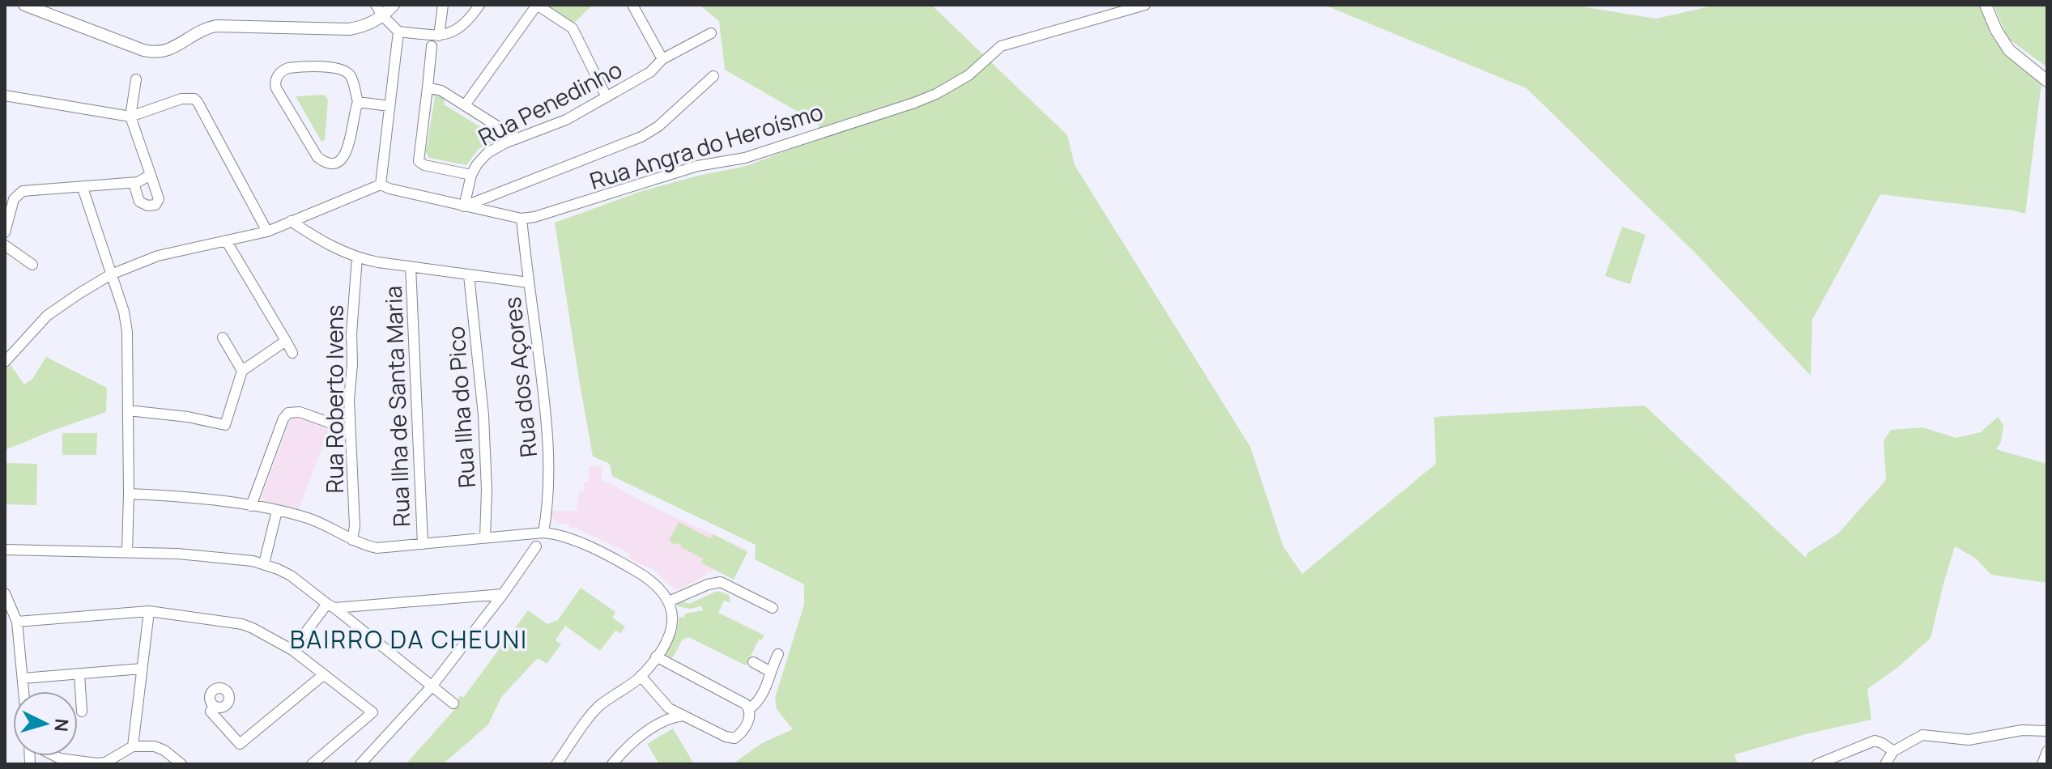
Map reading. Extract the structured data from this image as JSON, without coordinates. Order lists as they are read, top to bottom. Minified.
{"streets":{"street":["Rua Penedinho","Rua Angra do Heroísmo","Rua dos Açores","Rua Roberto Ivens","Rua Ilha de Santa Maria","Rua Ilha do Pico"]},"crossings":[["Rua Penedinho","Rua Angra do Heroísmo"],["Rua Angra do Heroísmo","Rua dos Açores"]],"districts":["BAIRRO DA CHEUNI"],"north":"right"}
